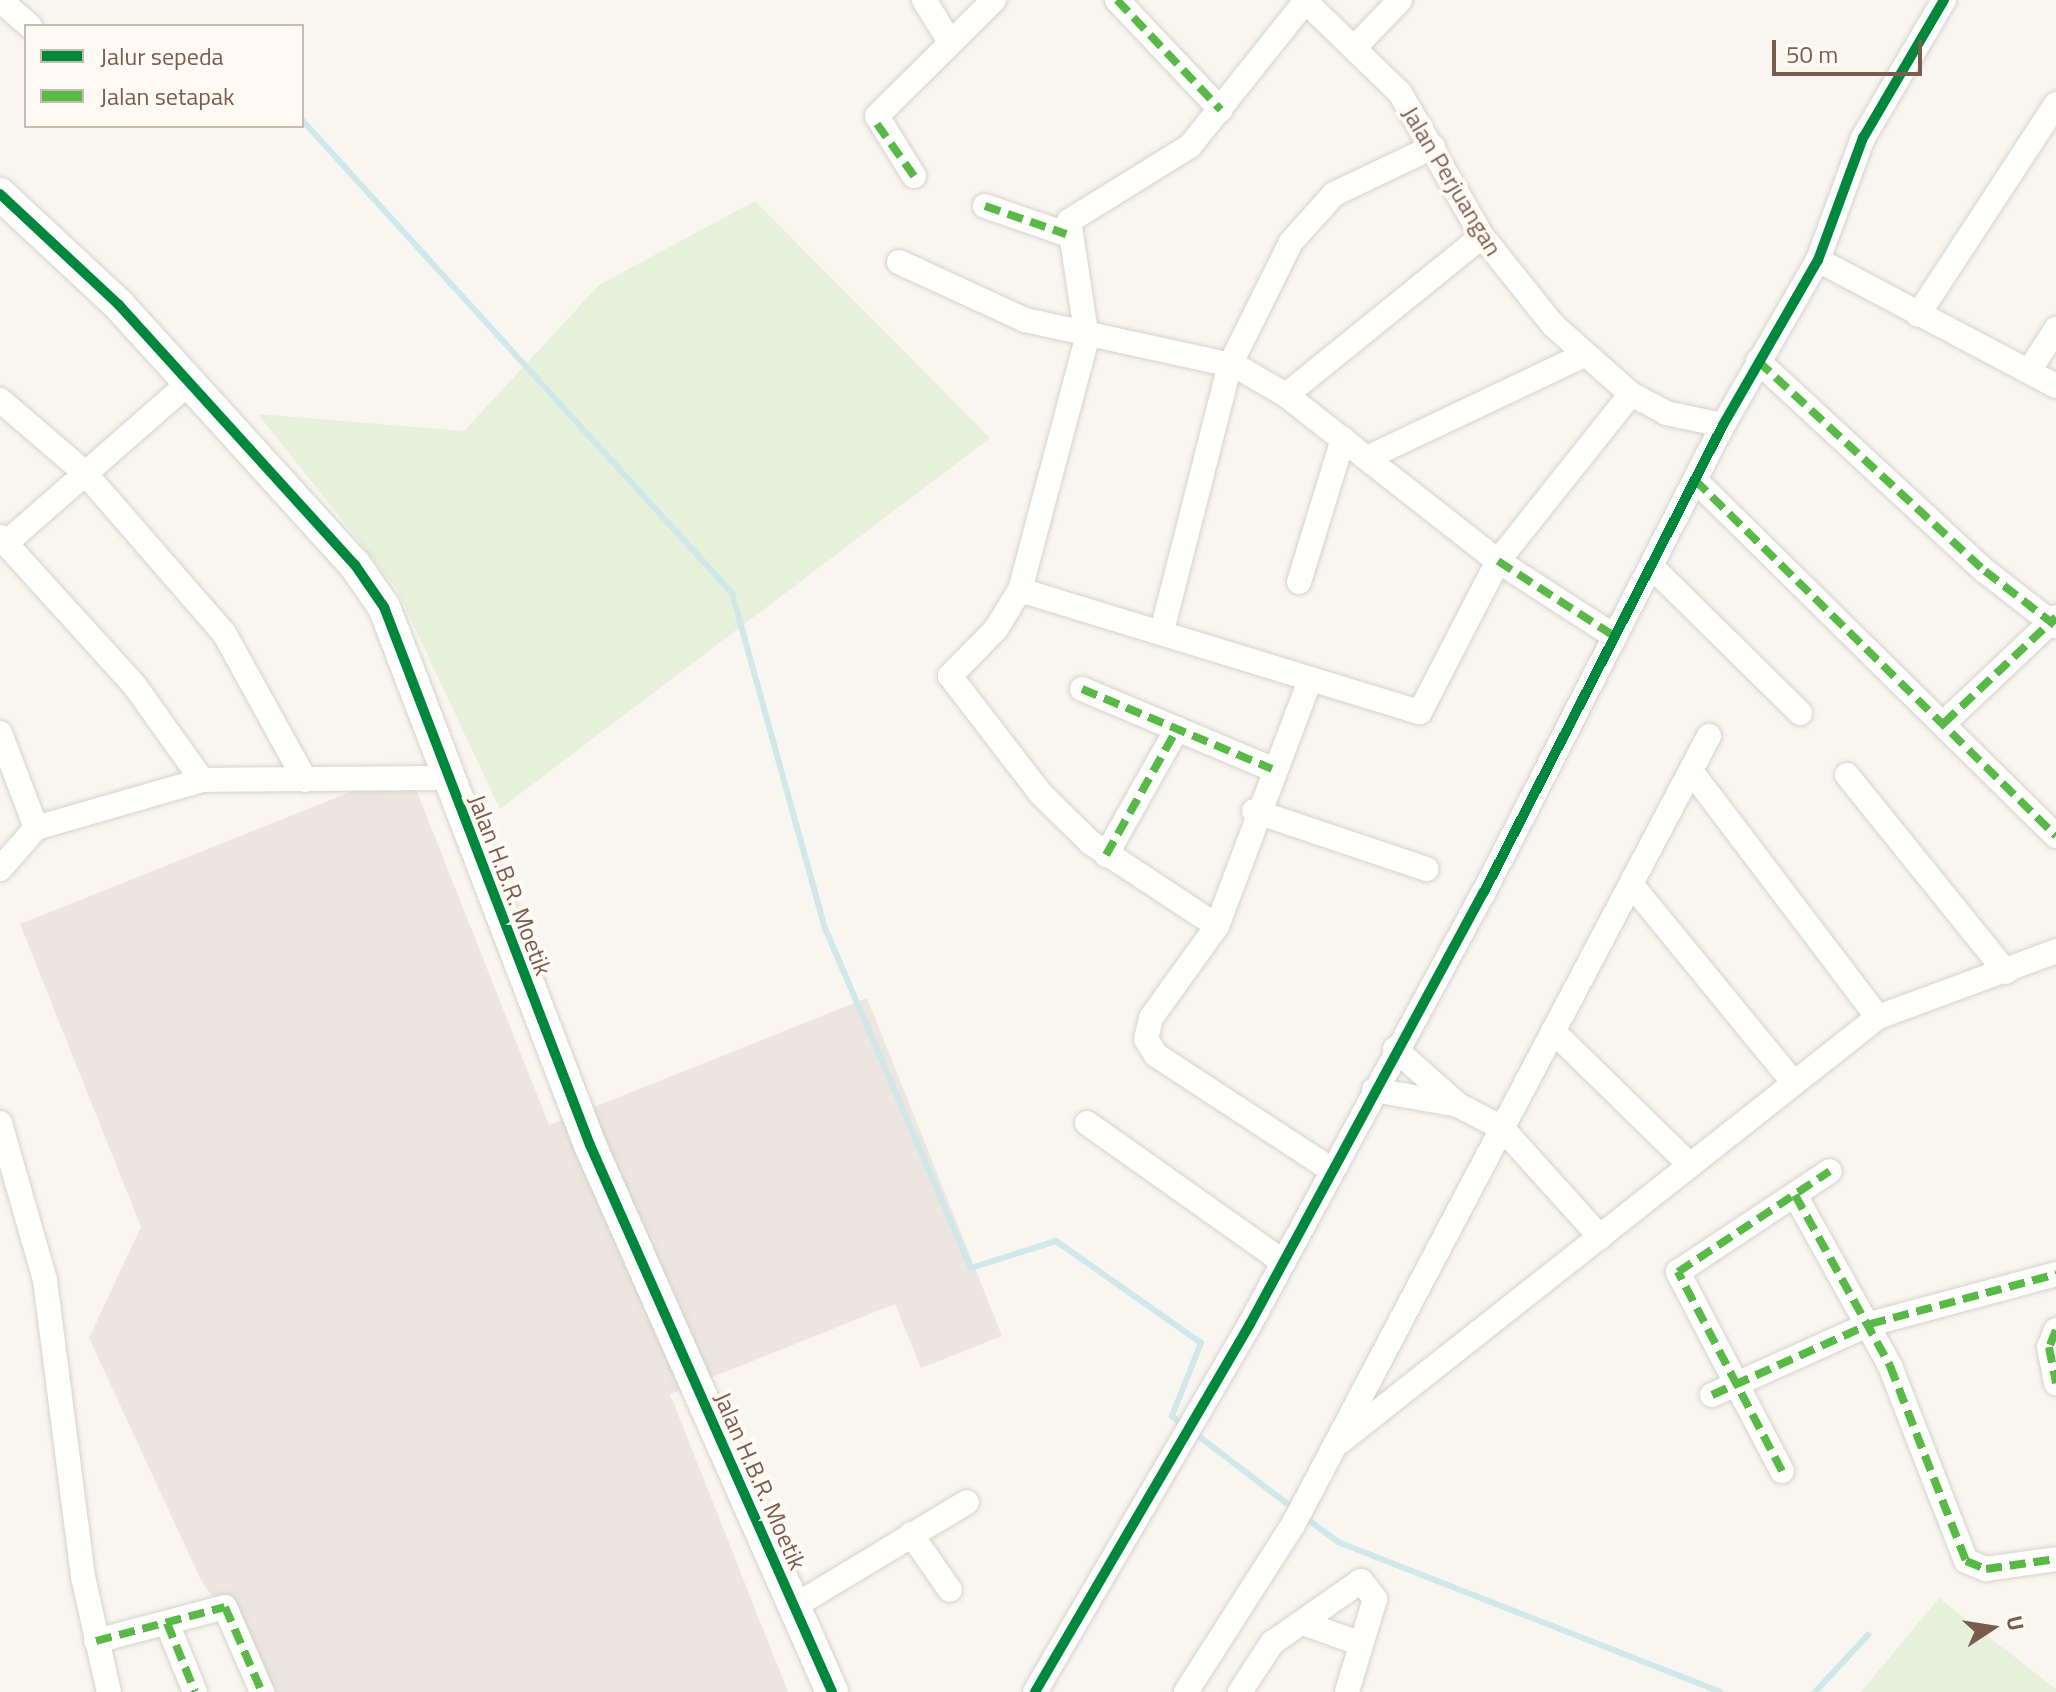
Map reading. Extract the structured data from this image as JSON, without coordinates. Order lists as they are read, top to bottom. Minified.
{"streets":{"street":["Jalan Perjuangan","Jalan H.B.R. Moetik"]},"legend":["Jalur sepeda","Jalan setapak"],"scale_bar":"50 m","north":"right"}
